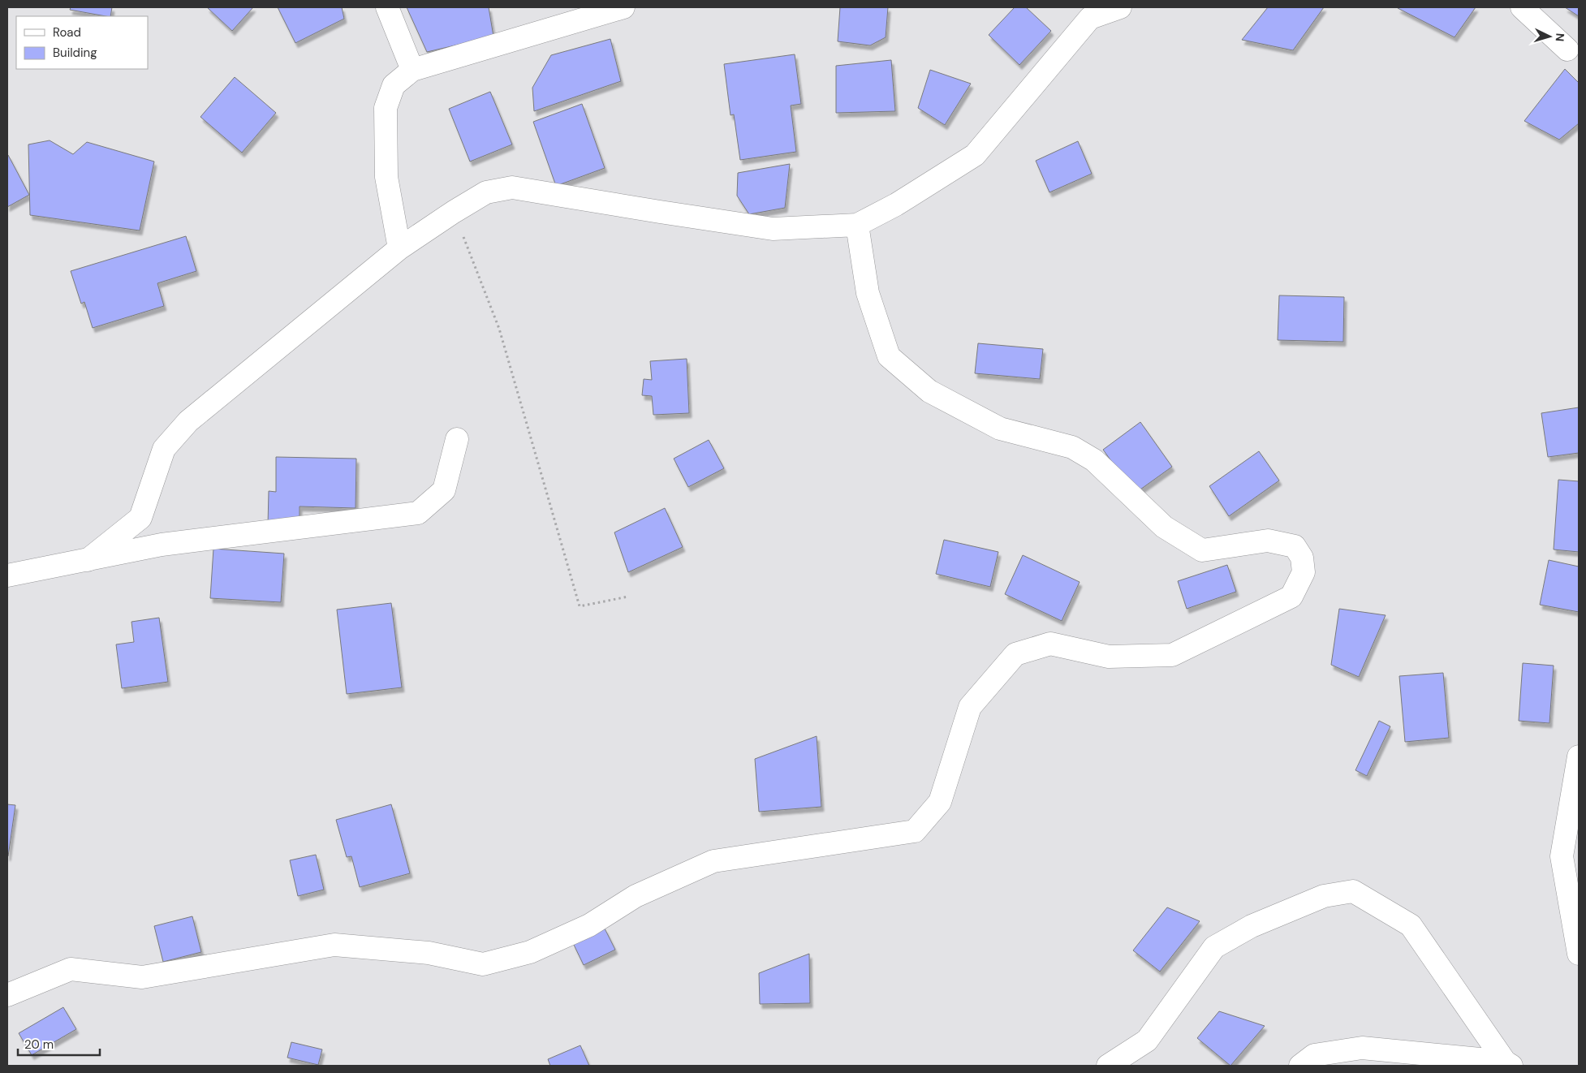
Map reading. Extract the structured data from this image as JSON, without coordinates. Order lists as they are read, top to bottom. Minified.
{"legend":["Road","Building"],"scale_bar":"20 m","north":"right"}
